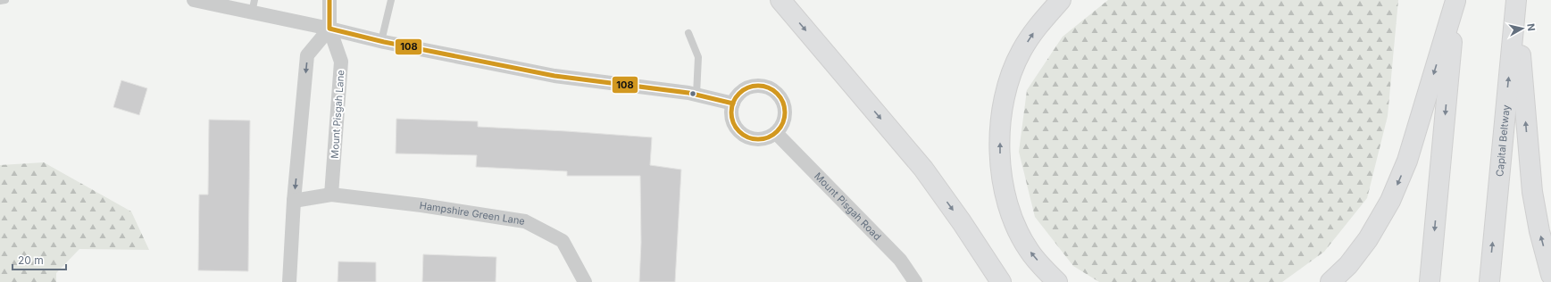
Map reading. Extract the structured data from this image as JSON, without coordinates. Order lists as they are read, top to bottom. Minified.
{"streets":{"highway":["Capital Beltway"],"street":["Mount Pisgah Lane","Mount Pisgah Road","Hampshire Green Lane"]},"crossings":[["Mount Pisgah Lane","Hampshire Green Lane"]],"lines":["transit line 108"],"scale_bar":"20 m","north":"right"}
